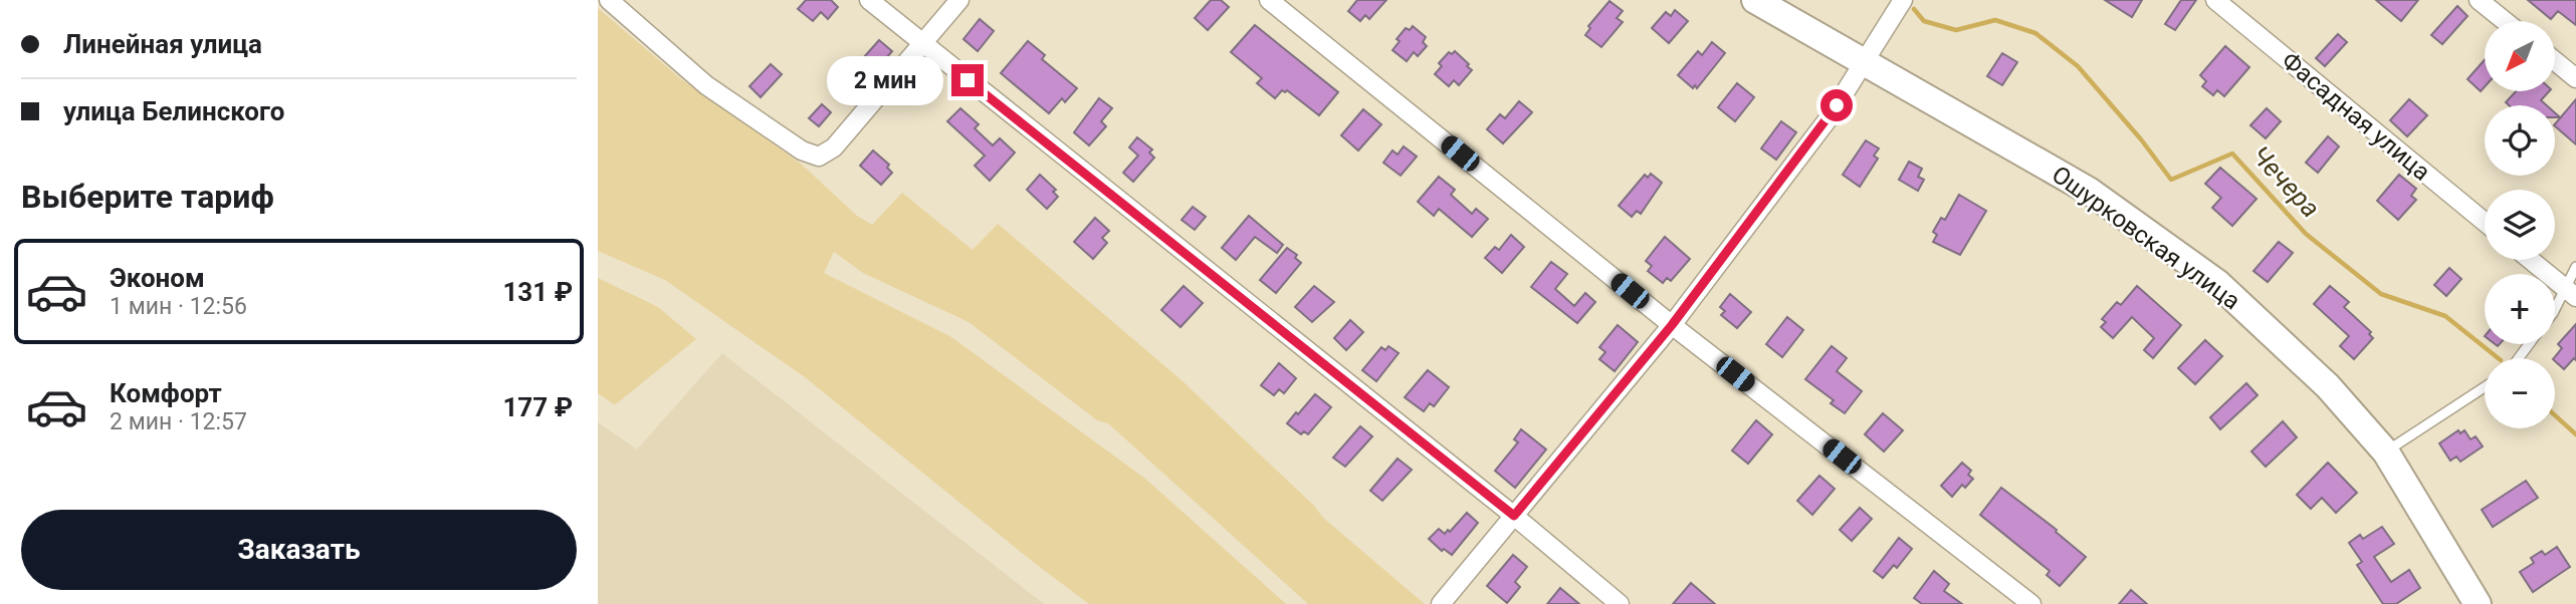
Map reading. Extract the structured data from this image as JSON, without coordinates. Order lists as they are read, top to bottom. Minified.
{"streets":{"street":["Фасадная улица","Ошурковская улица"]},"water":["Чечера"],"north":"bottom left","page":{"banner":["Линейная улица","улица Белинского"],"map_buttons":["+","−"],"bubble":"2 мин","heading":"Выберите тариф","list":[{"name":"Эконом","note":"1 мин · 12:56","value":"131 ₽"},{"name":"Комфорт","note":"2 мин · 12:57","value":"177 ₽"}],"buttons":"Заказать"}}
